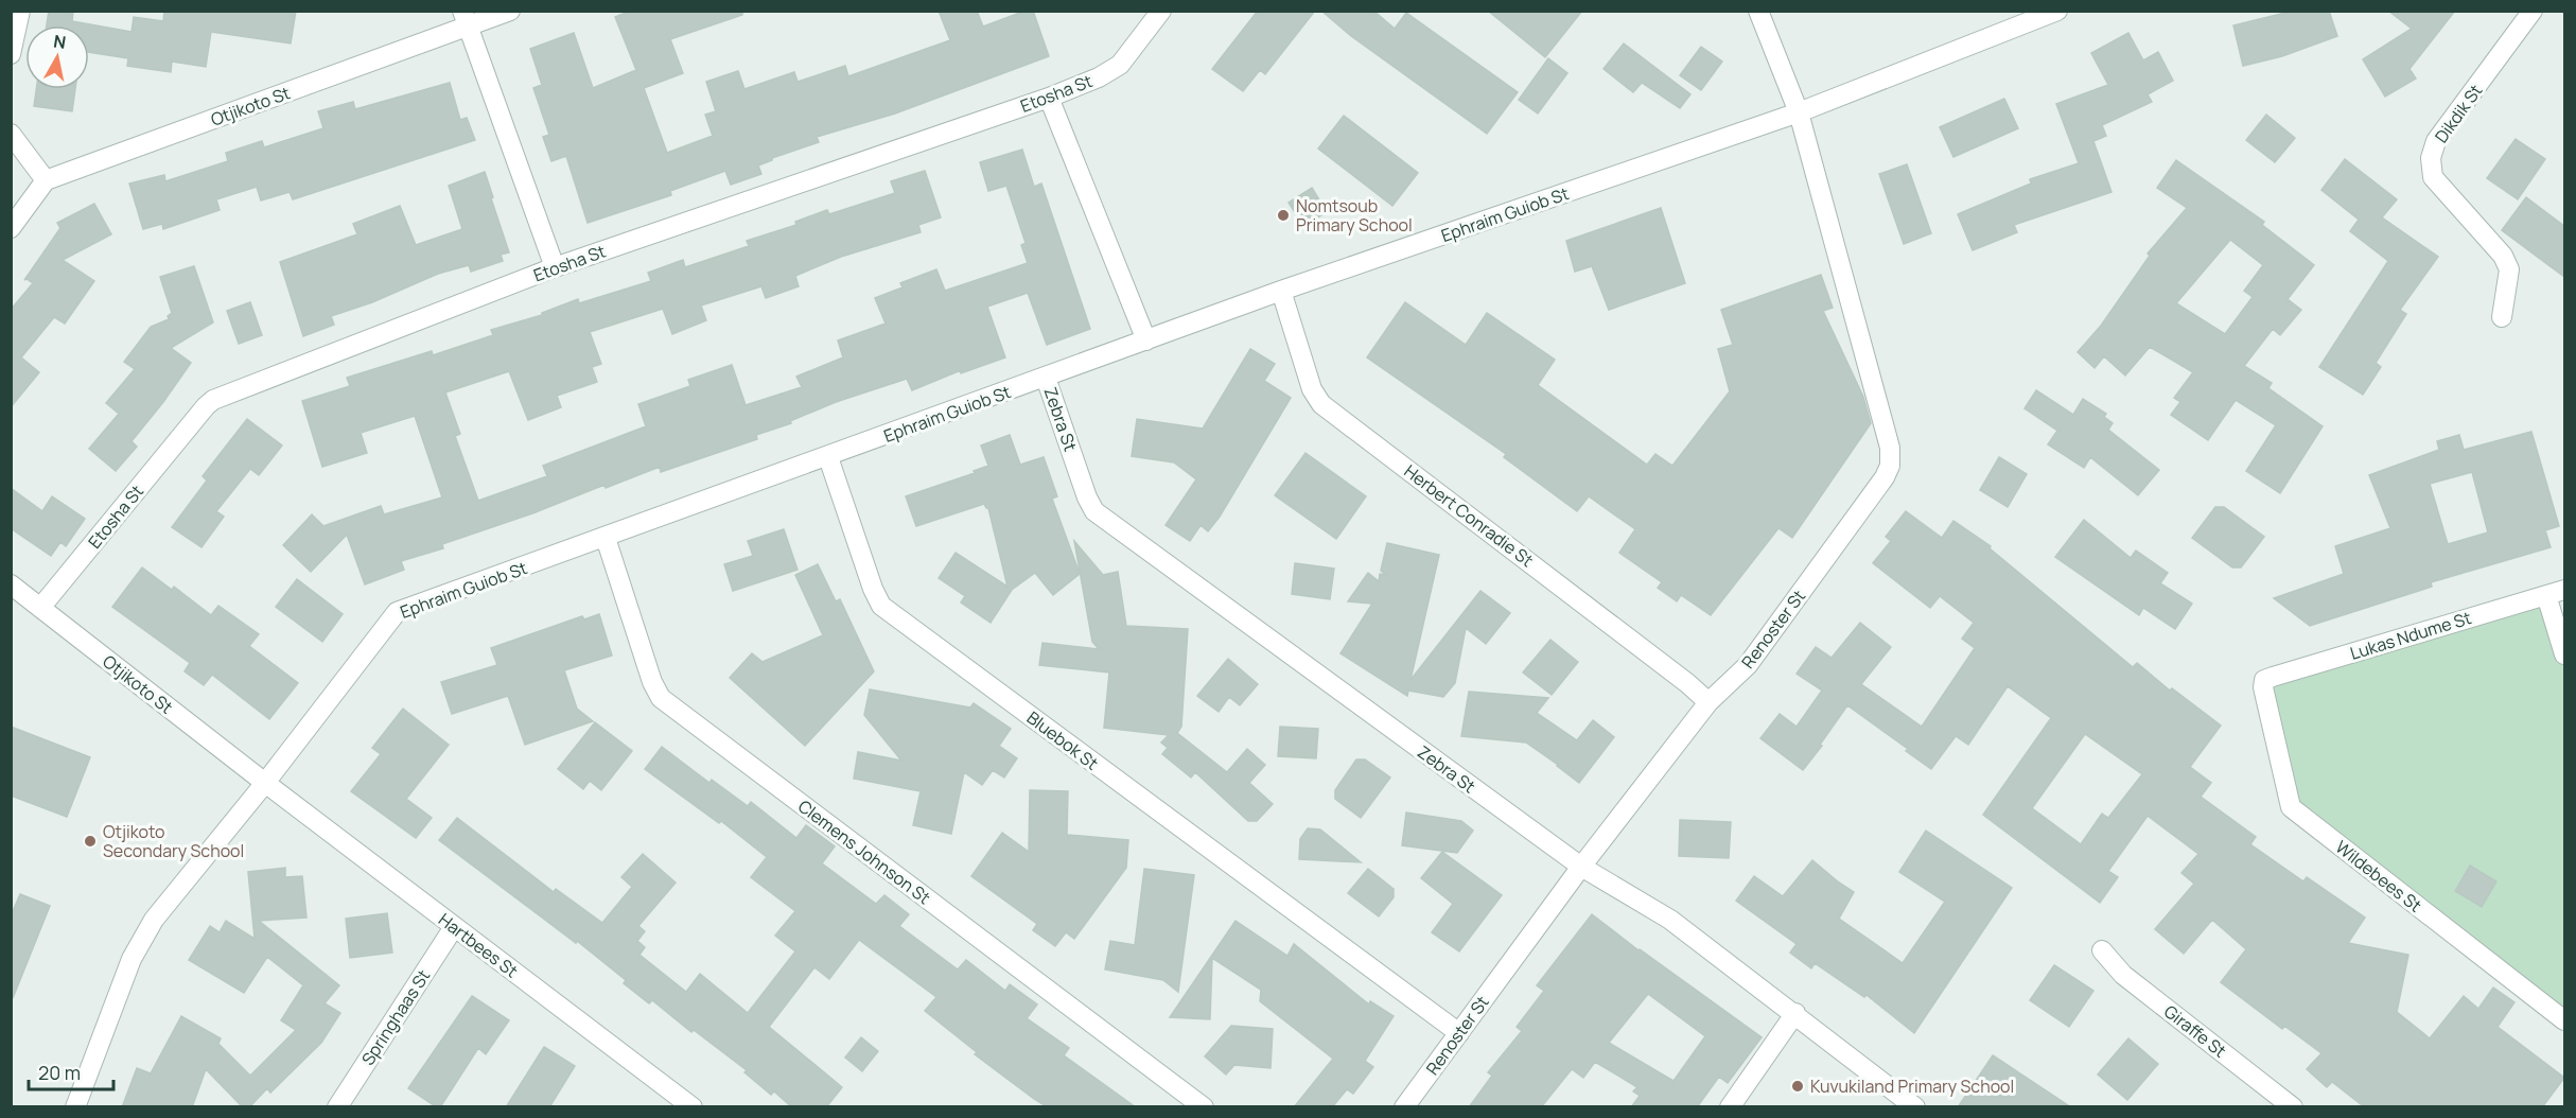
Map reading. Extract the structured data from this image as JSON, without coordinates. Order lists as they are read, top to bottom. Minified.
{"streets":{"street":["Etosha St","Otjikoto St","Dikdik St","Ephraim Guiob St","Zebra St","Herbert Conradie St","Renoster St","Lukas Ndume St","Bluebok St","Clemens Johnson St","Wildebees St","Hartbees St","Springhaas St","Giraffe St"]},"crossings":[["Etosha St","Otjikoto St"],["Otjikoto St","Ephraim Guiob St"],["Otjikoto St","Hartbees St"],["Ephraim Guiob St","Zebra St"],["Ephraim Guiob St","Herbert Conradie St"],["Ephraim Guiob St","Renoster St"],["Ephraim Guiob St","Bluebok St"],["Ephraim Guiob St","Clemens Johnson St"],["Ephraim Guiob St","Hartbees St"],["Zebra St","Renoster St"],["Herbert Conradie St","Renoster St"],["Renoster St","Bluebok St"],["Lukas Ndume St","Wildebees St"],["Hartbees St","Springhaas St"]],"places":["Nomtsoub Primary School","Otjikoto Secondary School","Kuvukiland Primary School"],"scale_bar":"20 m","north":"top"}
